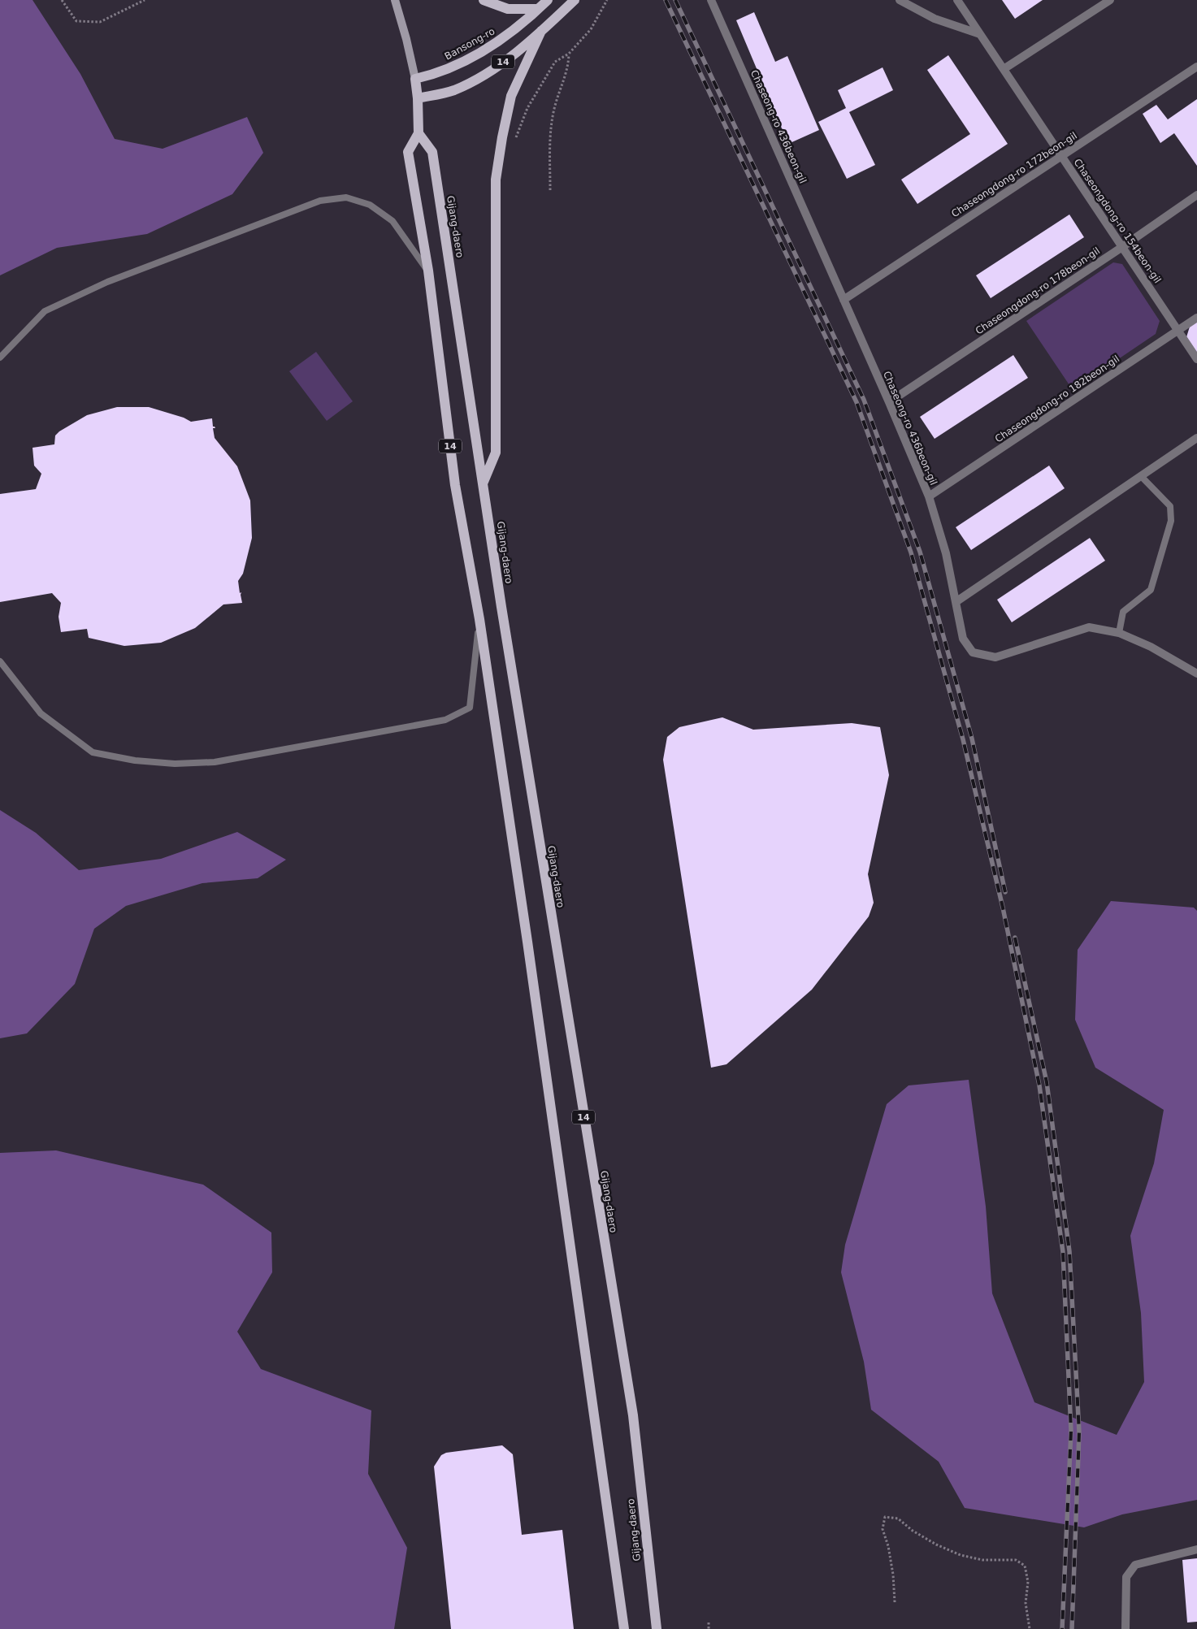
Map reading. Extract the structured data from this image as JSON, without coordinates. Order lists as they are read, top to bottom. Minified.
{"streets":{"main road":["Bansong-ro","14","Gijang-daero"],"street":["Chaseong-ro 436beon-gil","Chaseongdong-ro 172beon-gil","Chaseongdong-ro 154beon-gil","Chaseongdong-ro 178beon-gil","Chaseongdong-ro 182beon-gil"]},"crossings":[["14","Gijang-daero"],["Chaseong-ro 436beon-gil","Chaseongdong-ro 172beon-gil"],["Chaseong-ro 436beon-gil","Chaseongdong-ro 178beon-gil"],["Chaseong-ro 436beon-gil","Chaseongdong-ro 182beon-gil"],["Chaseongdong-ro 172beon-gil","Chaseongdong-ro 154beon-gil"],["Chaseongdong-ro 154beon-gil","Chaseongdong-ro 178beon-gil"],["Chaseongdong-ro 154beon-gil","Chaseongdong-ro 182beon-gil"]]}
